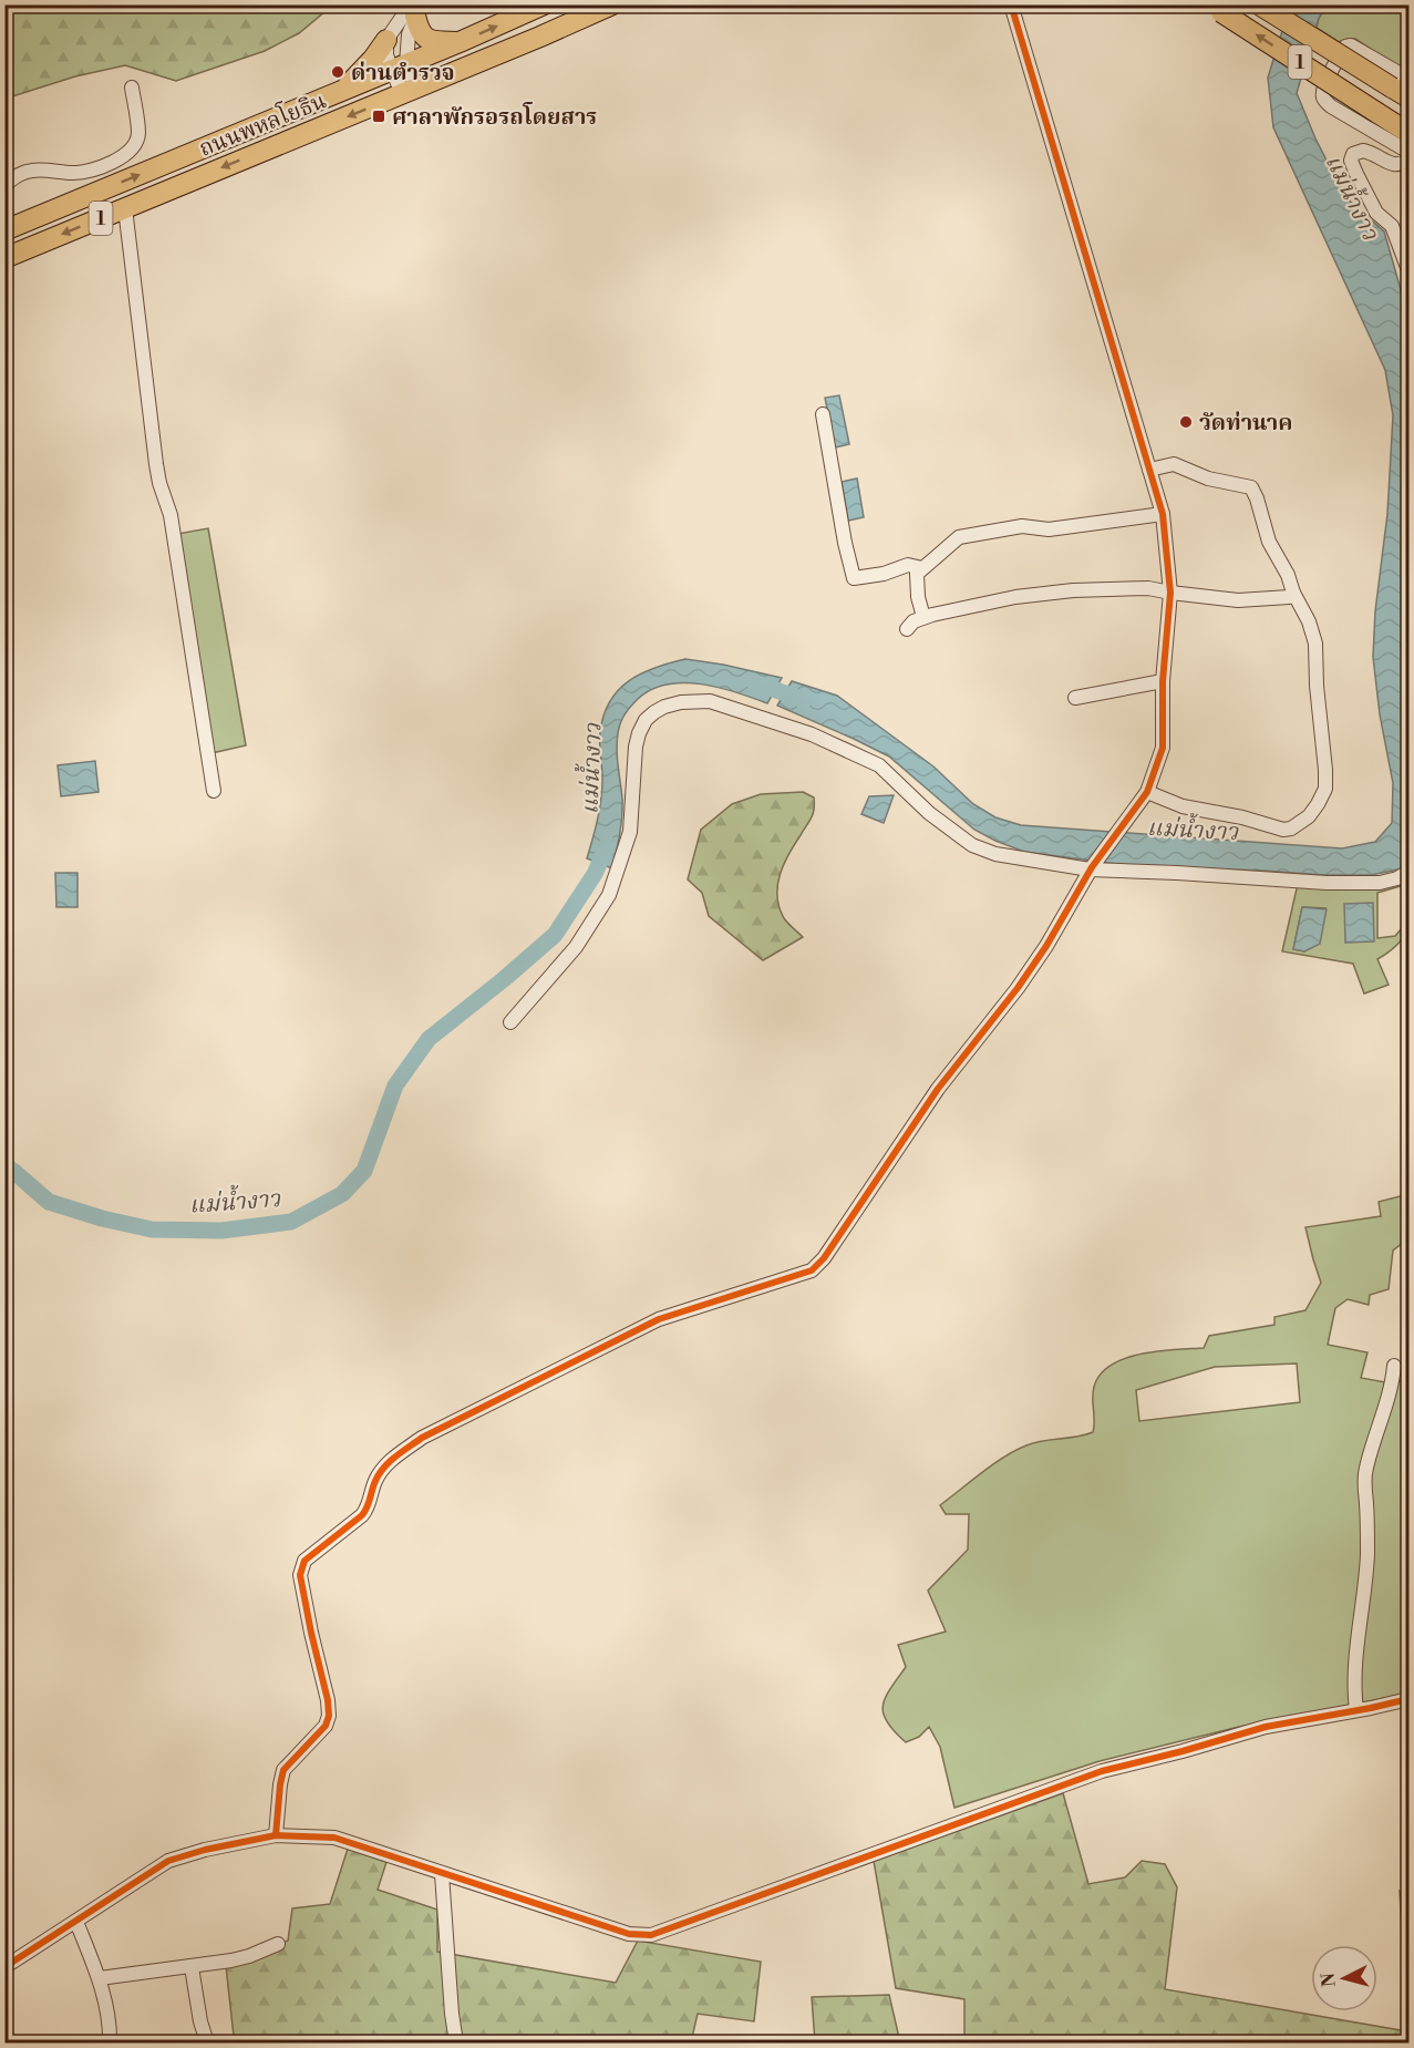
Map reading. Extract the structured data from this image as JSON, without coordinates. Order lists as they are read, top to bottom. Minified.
{"streets":{"highway":["1","ถนนพหลโยธิน"]},"water":["แม่น้ำงาว"],"places":{"other":["ด่านตำรวจ","วัดท่านาค"],"transit":["ศาลาพักรอรถโดยสาร"]},"north":"left"}
